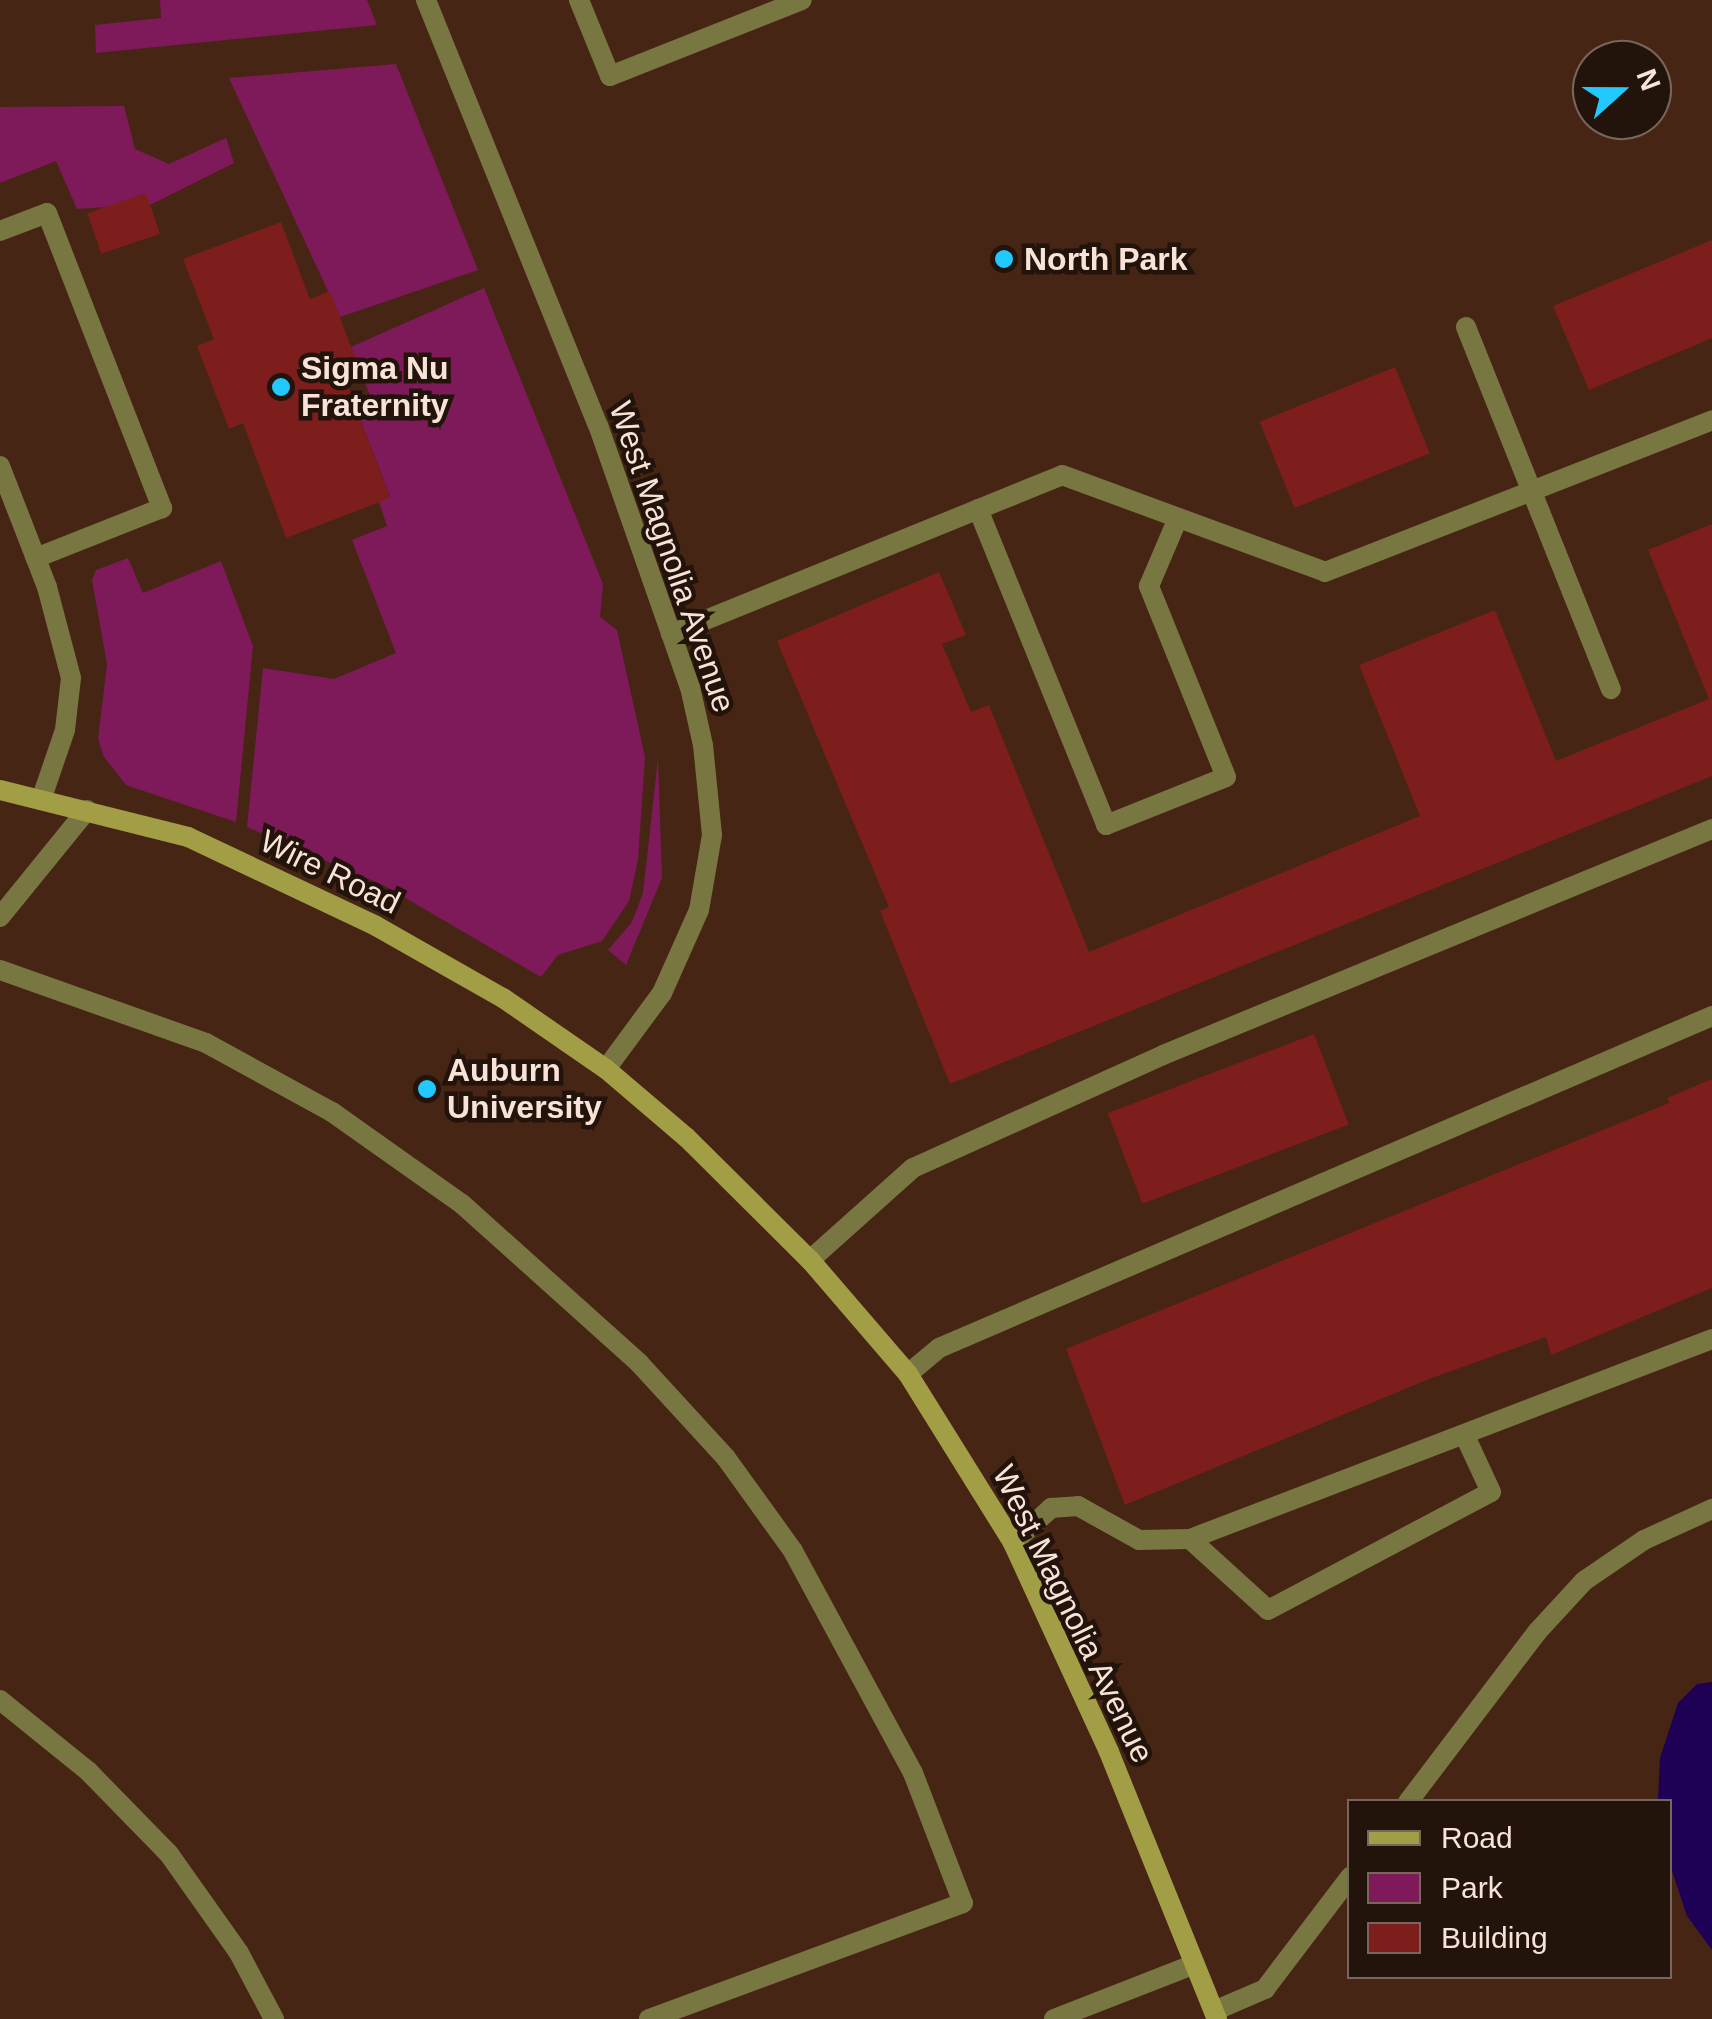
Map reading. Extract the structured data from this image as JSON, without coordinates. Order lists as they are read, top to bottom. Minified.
{"streets":{"street":["West Magnolia Avenue","Wire Road"]},"crossings":[["West Magnolia Avenue","Wire Road"]],"places":["North Park","Sigma Nu Fraternity","Auburn University"],"legend":["Road","Park","Building"],"north":"right"}
